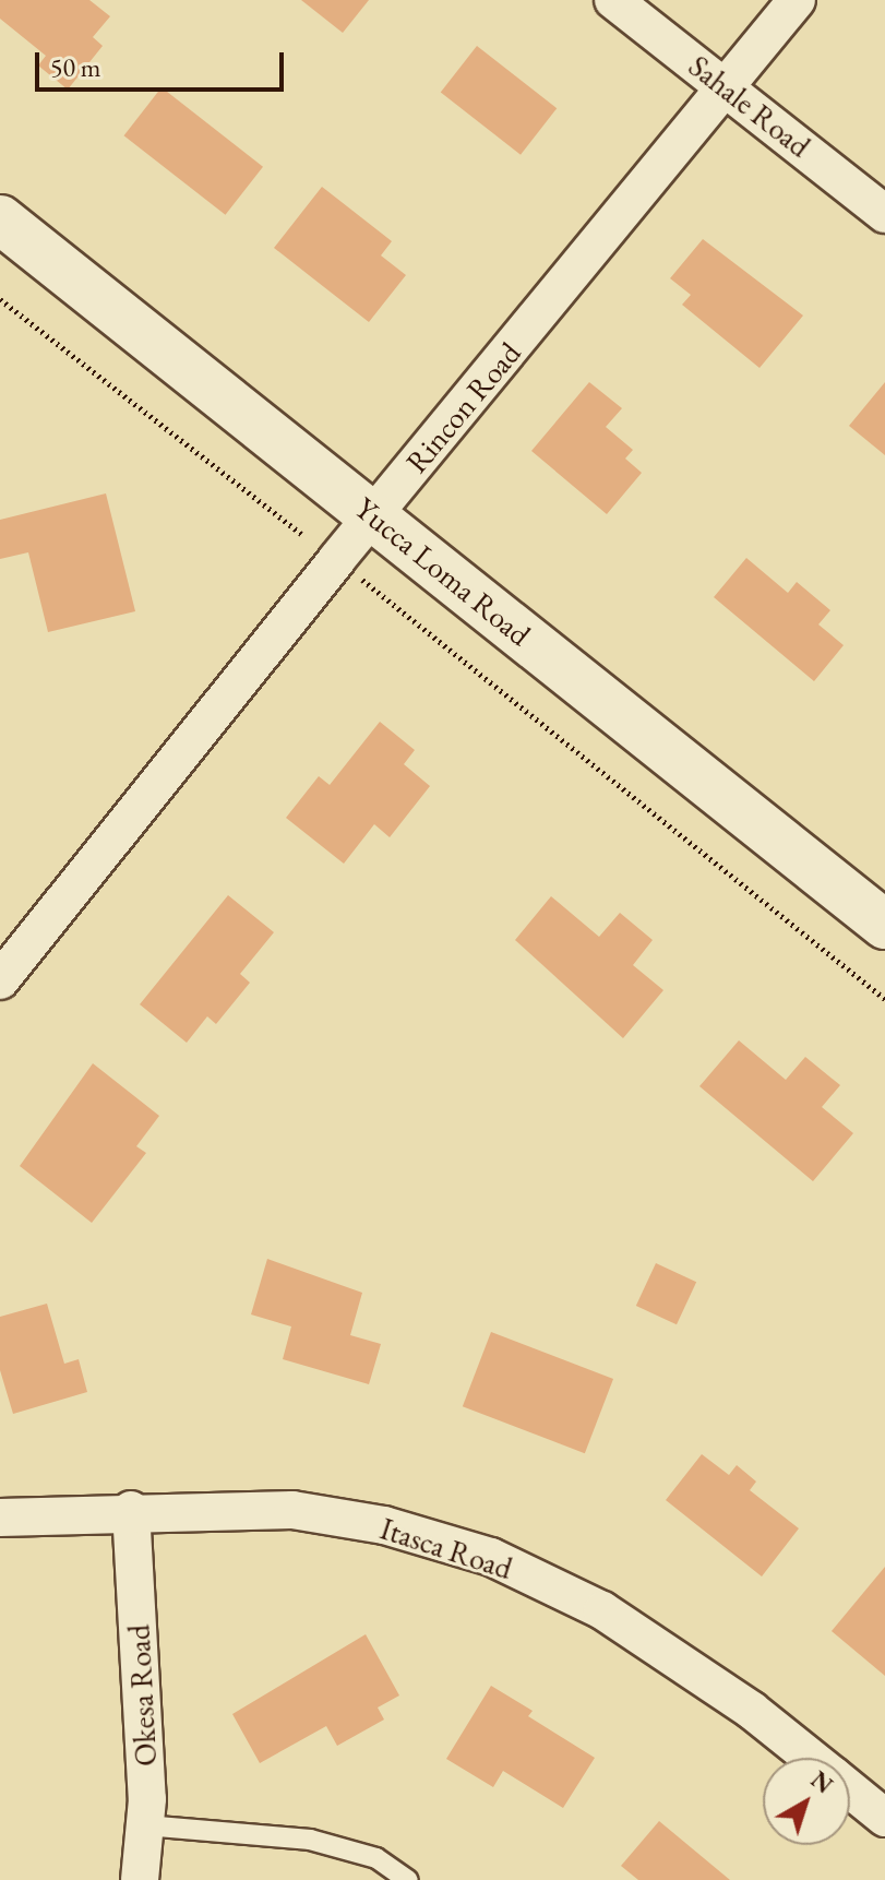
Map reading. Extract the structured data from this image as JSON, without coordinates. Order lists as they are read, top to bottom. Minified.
{"streets":{"main road":["Yucca Loma Road"],"street":["Sahale Road","Rincon Road","Itasca Road","Okesa Road"]},"crossings":[["Sahale Road","Rincon Road"],["Rincon Road","Yucca Loma Road"],["Itasca Road","Okesa Road"]],"scale_bar":"50 m","north":"top right"}
